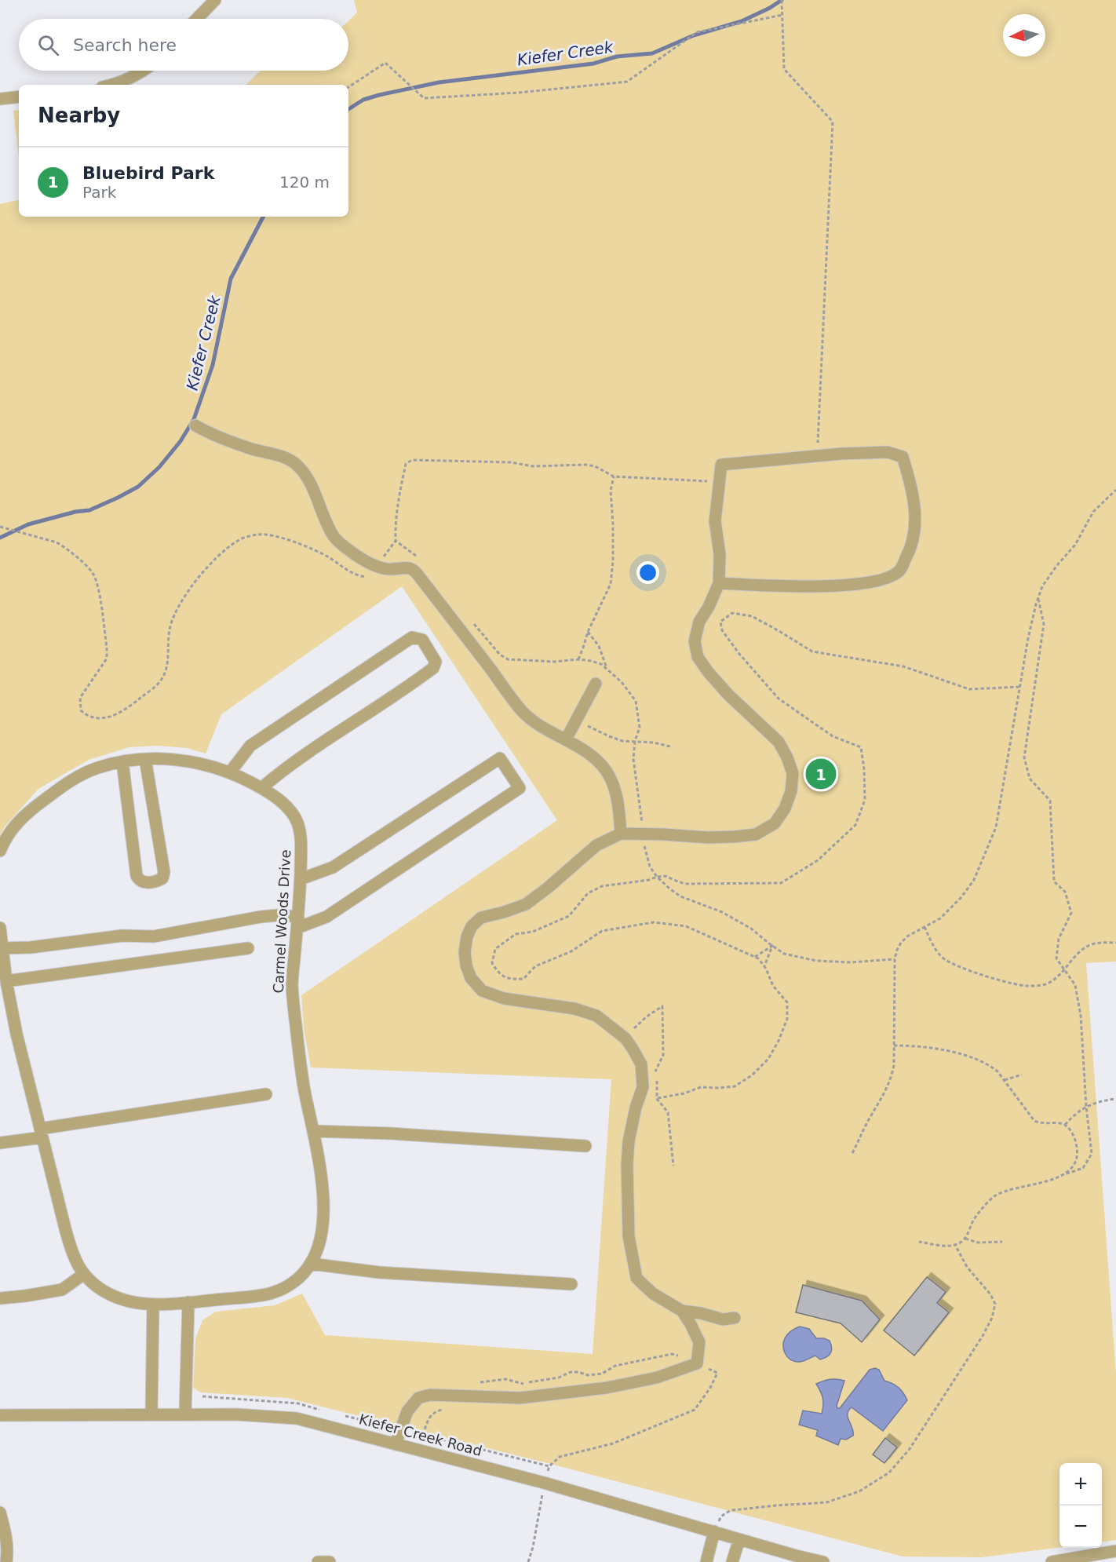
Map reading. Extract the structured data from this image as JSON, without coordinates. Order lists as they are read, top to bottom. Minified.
{"streets":{"street":["Carmel Woods Drive","Kiefer Creek Road"]},"water":["Kiefer Creek"],"north":"left","page":{"search":"Search here","heading":"Nearby","list":[{"mark":"1","name":"Bluebird Park","note":"Park","value":"120 m"}],"pins":"1","map_buttons":["+","−"]}}
